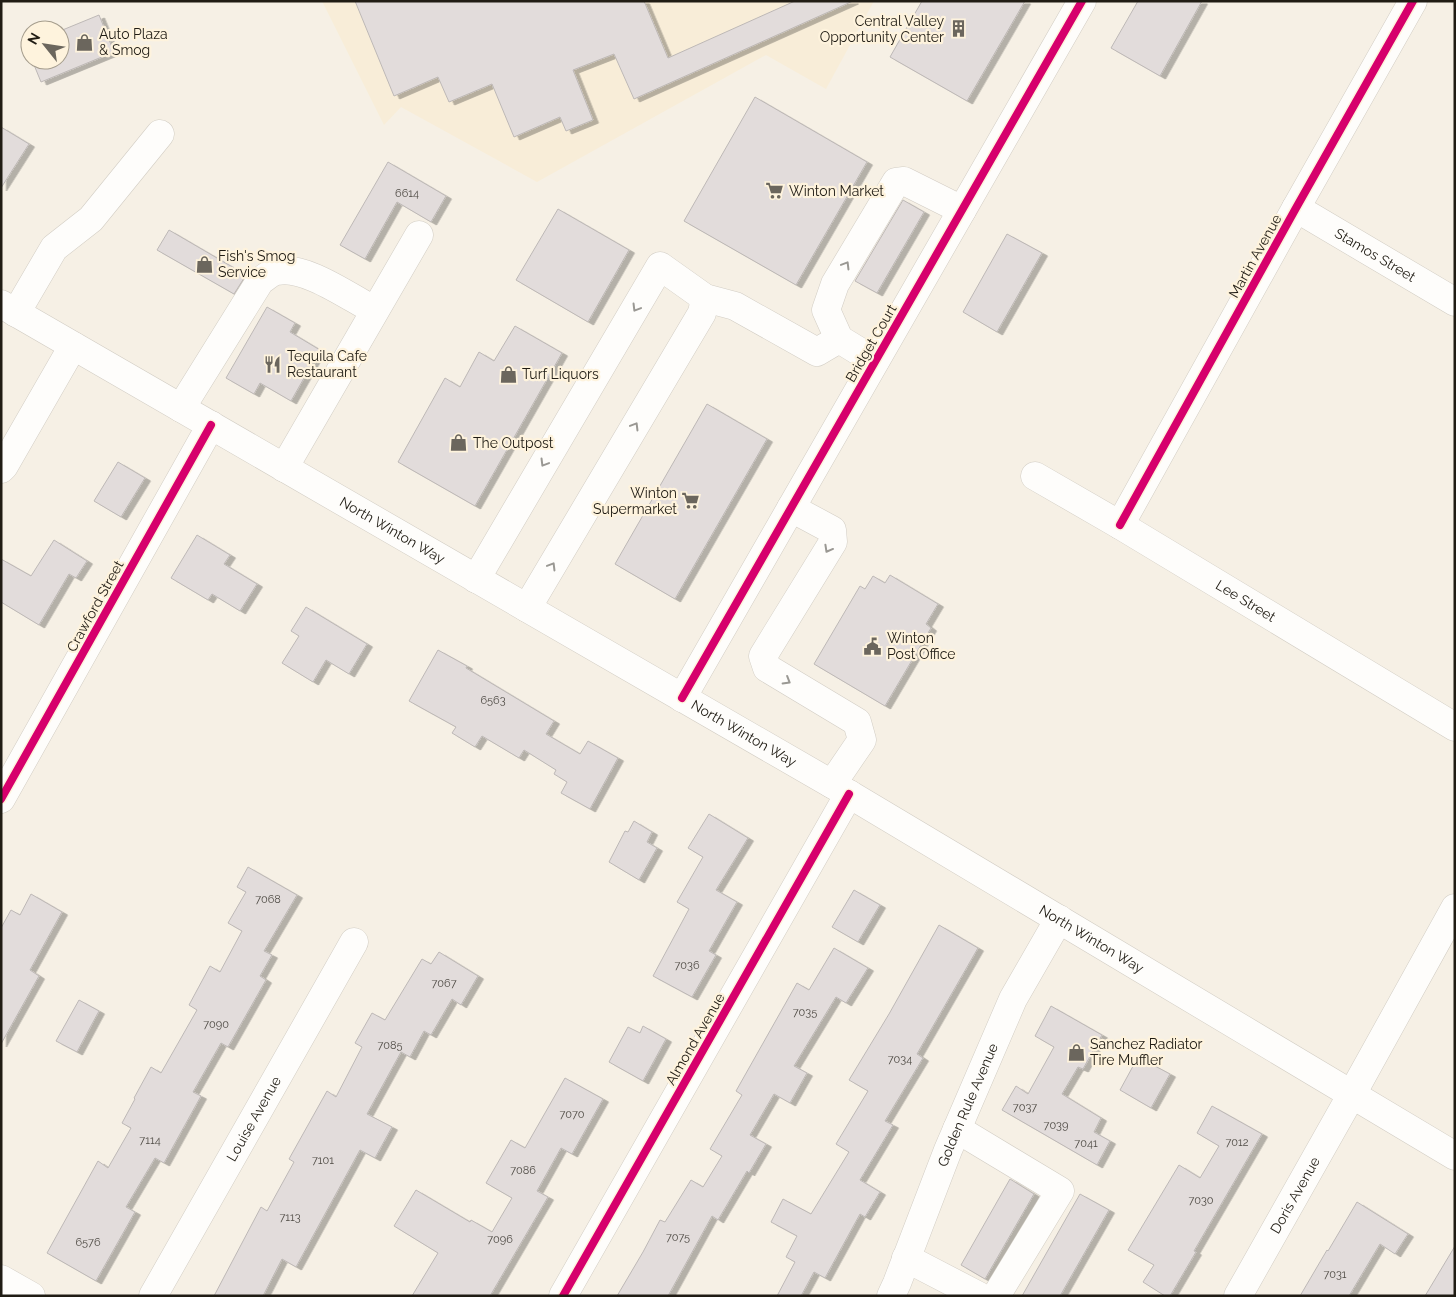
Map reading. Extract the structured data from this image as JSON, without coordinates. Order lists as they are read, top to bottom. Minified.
{"streets":{"street":["Stamos Street","Martin Avenue","Bridget Court","North Winton Way","Lee Street","Crawford Street","Almond Avenue","Golden Rule Avenue","Louise Avenue","Doris Avenue"]},"crossings":[["Stamos Street","Martin Avenue"],["Martin Avenue","Lee Street"],["Bridget Court","North Winton Way"],["Bridget Court","Almond Avenue"],["North Winton Way","Crawford Street"],["North Winton Way","Almond Avenue"],["North Winton Way","Golden Rule Avenue"],["North Winton Way","Doris Avenue"]],"places":{"building":["Central Valley Opportunity Center"],"shop":["Auto Plaza & Smog","Fish's Smog Service","Turf Liquors","The Outpost","Sanchez Radiator Tire Muffler"],"supermarket":["Winton Market","Winton Supermarket"],"restaurant":["Tequila Cafe Restaurant"],"public building":["Winton Post Office"]},"house_numbers":["6614","6563","7068","7036","7067","7035","7090","7085","7034","7037","7070","7039","7114","7012","7041","7101","7086","7030","7113","7075","7096","6576","7031"],"north":"top left"}
